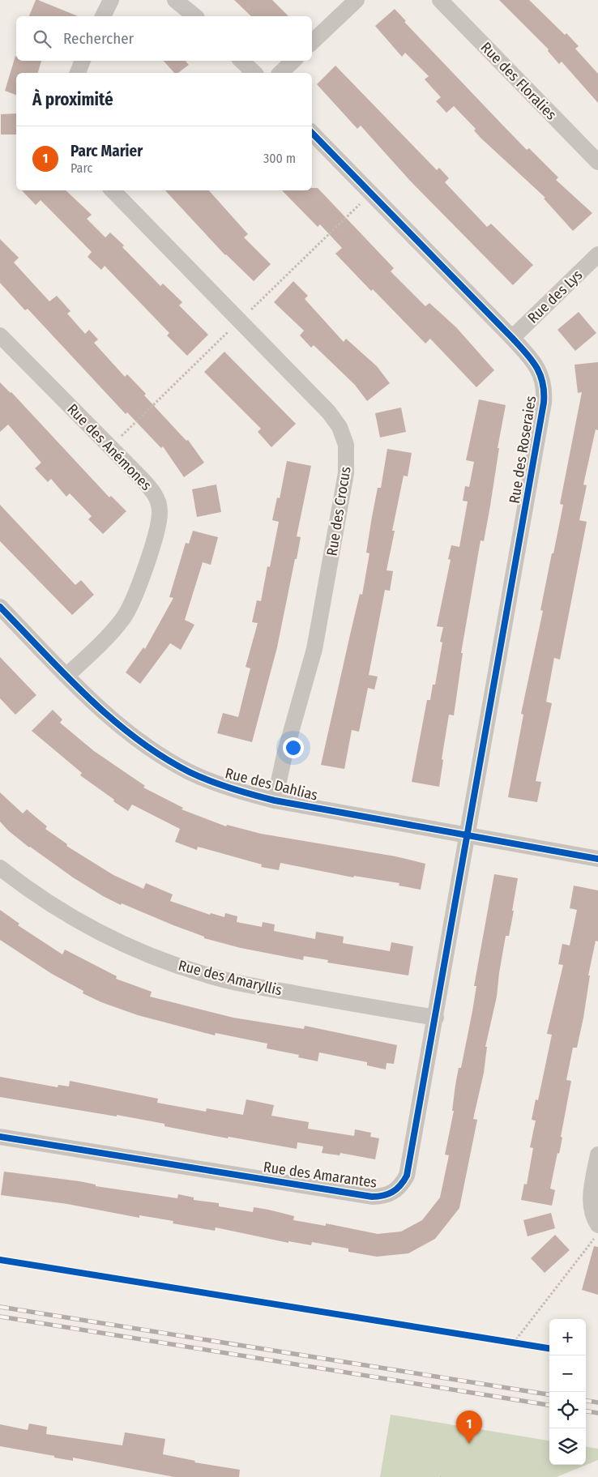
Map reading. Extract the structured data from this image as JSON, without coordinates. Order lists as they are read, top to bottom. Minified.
{"streets":{"street":["Rue des Floralies","Rue des Lys","Rue des Anémones","Rue des Roseraies","Rue des Crocus","Rue des Dahlias","Rue des Amaryllis","Rue des Amarantes"]},"crossings":[["Rue des Lys","Rue des Roseraies"],["Rue des Anémones","Rue des Dahlias"],["Rue des Roseraies","Rue des Dahlias"],["Rue des Roseraies","Rue des Amarantes"],["Rue des Crocus","Rue des Dahlias"],["Rue des Dahlias","Rue des Amarantes"],["Rue des Amaryllis","Rue des Amarantes"]],"page":{"search":"Rechercher","heading":"À proximité","list":[{"mark":"1","name":"Parc Marier","note":"Parc","value":"300 m"}],"map_buttons":["+","−"],"pins":"1"}}
